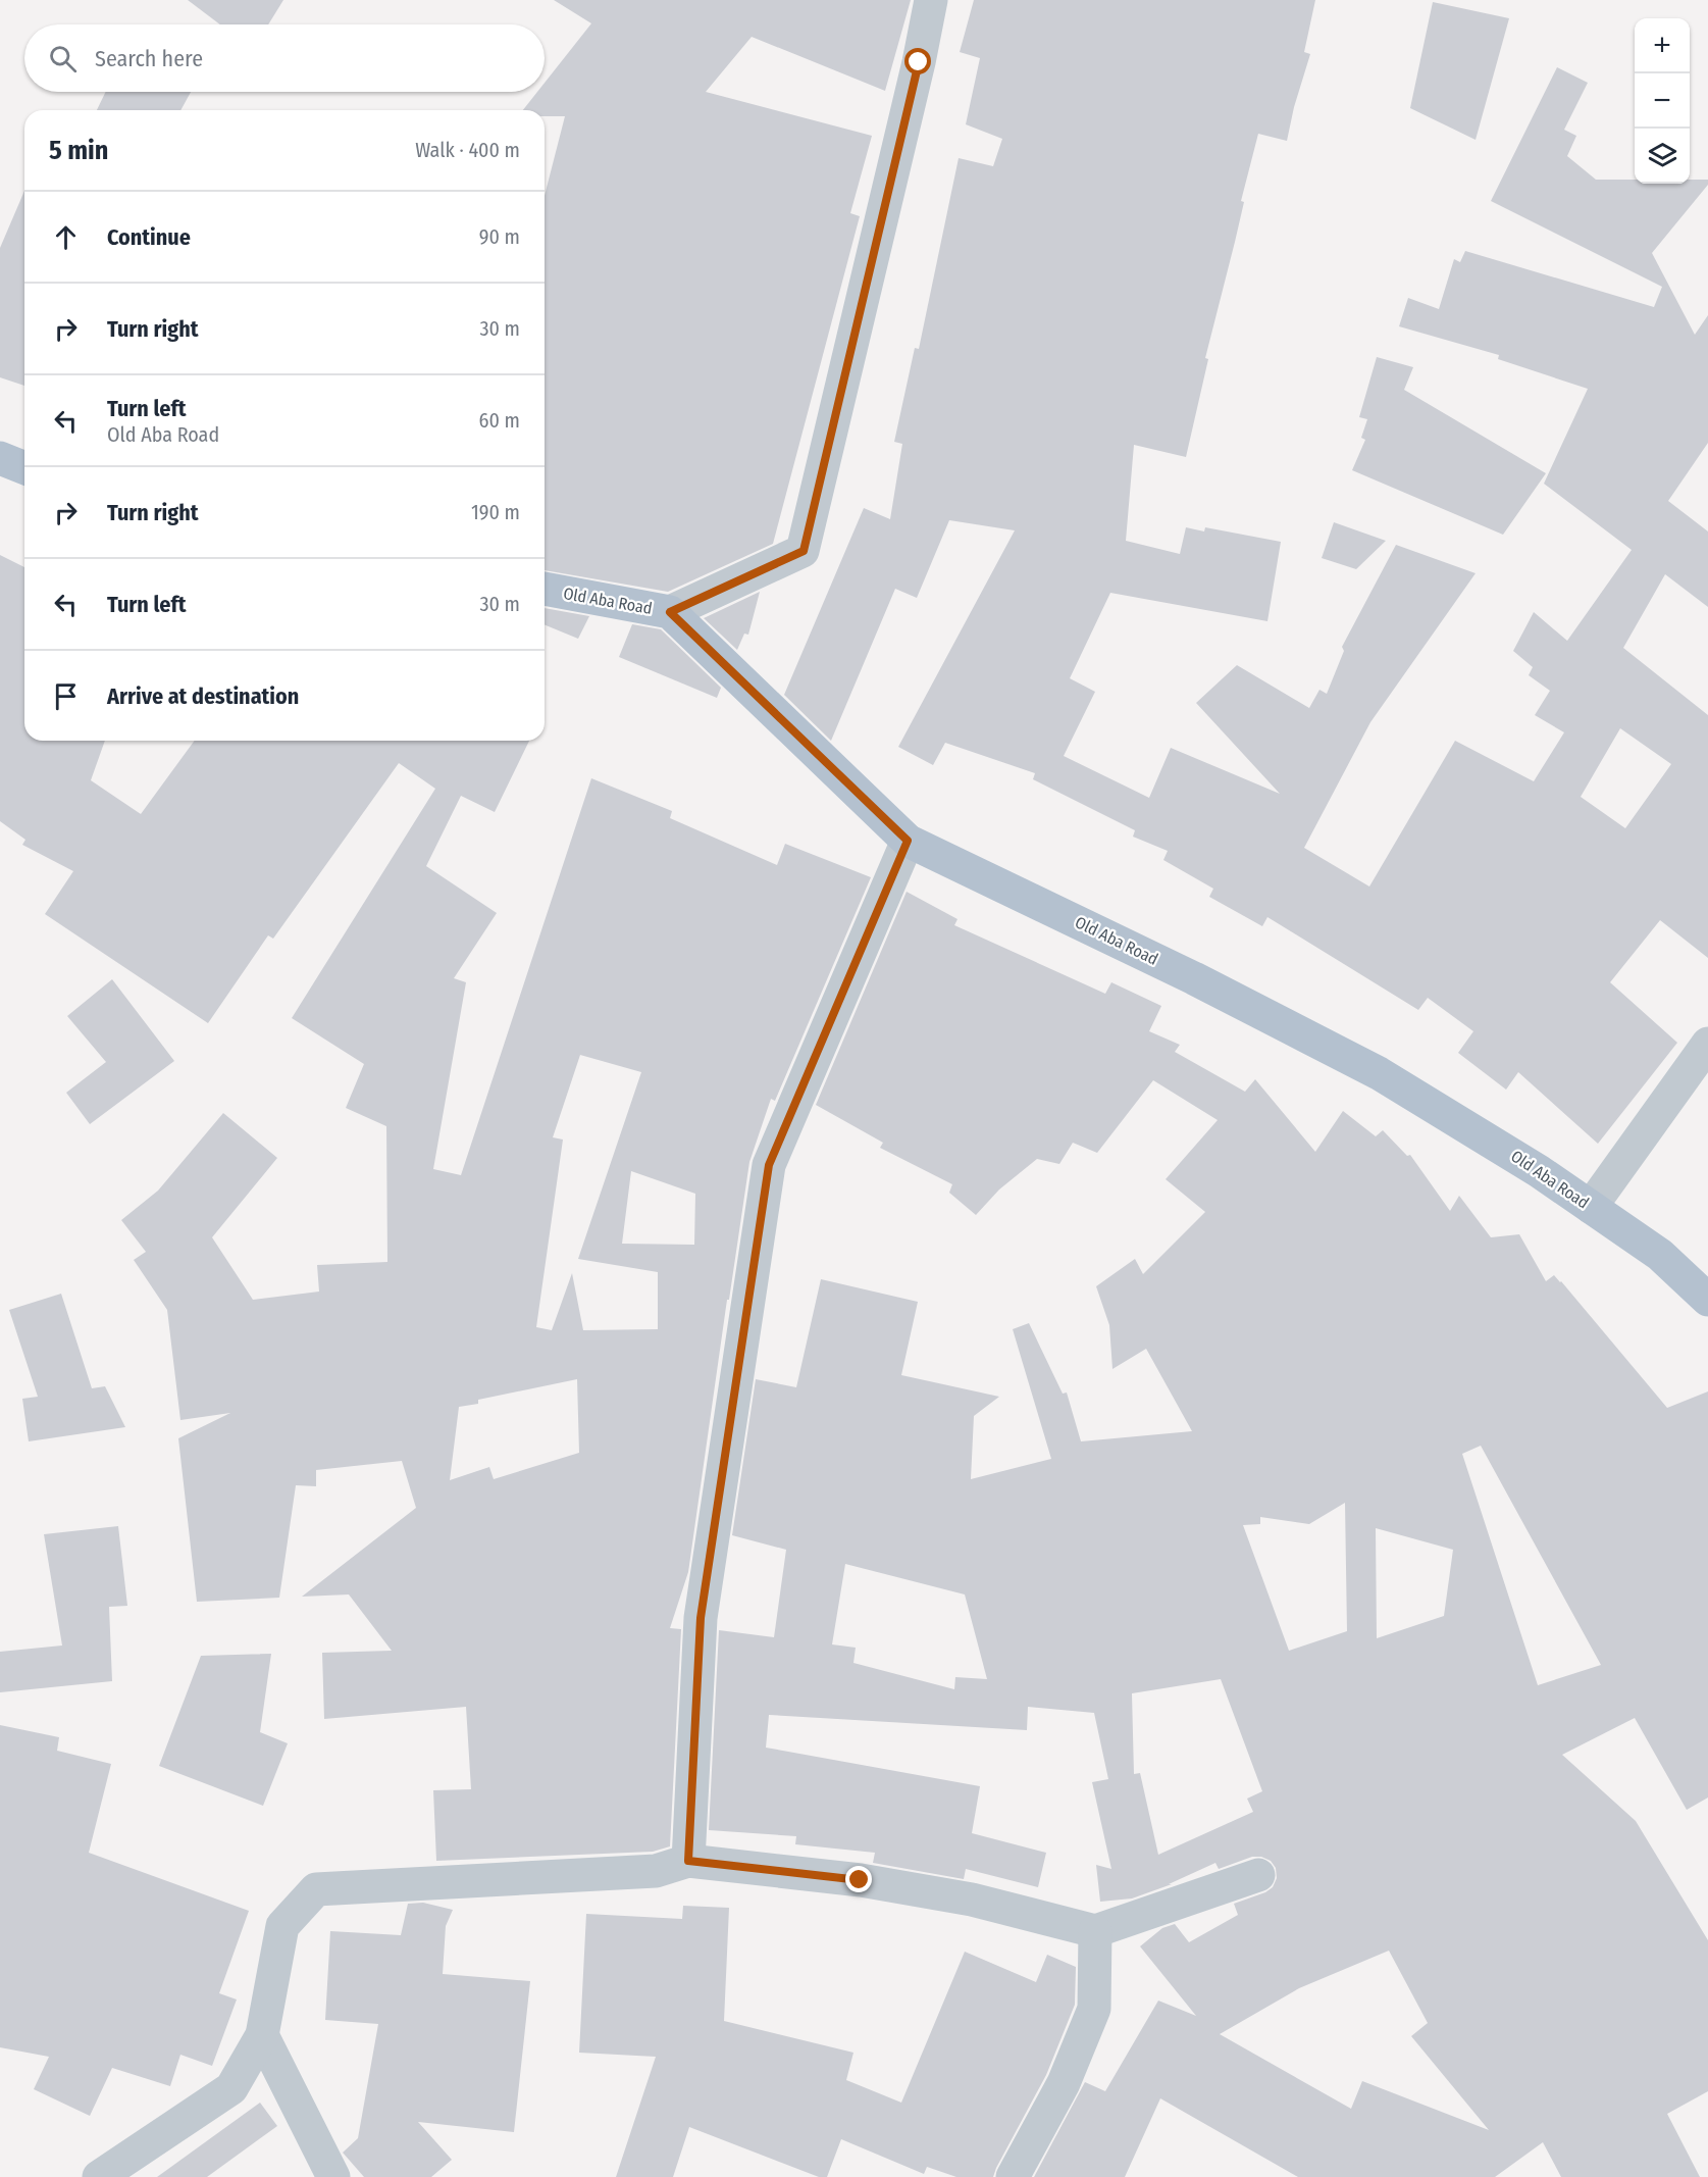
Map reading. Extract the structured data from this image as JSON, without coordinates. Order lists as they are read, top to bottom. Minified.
{"streets":{"main road":["Old Aba Road"]},"page":{"map_buttons":["+","−"],"search":"Search here","heading":["5 min","Walk · 400 m"],"list":[["Continue","90 m"],["Turn right","30 m"],["Turn left","Old Aba Road","60 m"],["Turn right","190 m"],["Turn left","30 m"],"Arrive at destination"]}}
